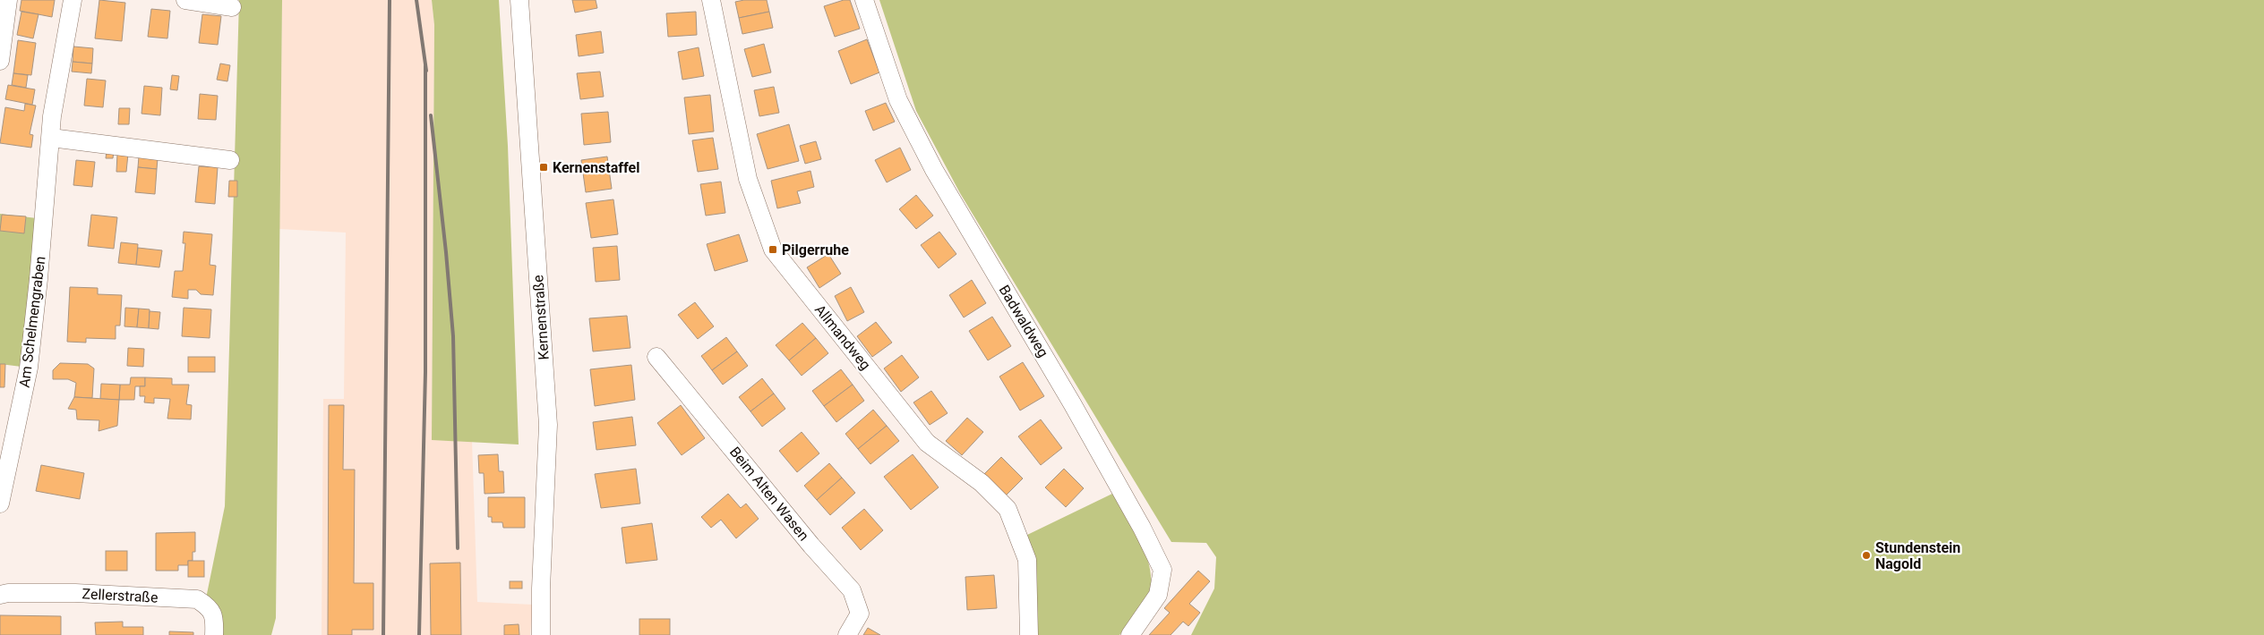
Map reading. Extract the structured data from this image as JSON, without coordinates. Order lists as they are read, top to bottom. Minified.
{"streets":{"street":["Kernenstraße","Badwaldweg","Am Schelmengraben","Allmandweg","Beim Alten Wasen","Zellerstraße"]},"places":{"transit":["Kernenstaffel","Pilgerruhe"],"other":["Stundenstein Nagold"]}}
